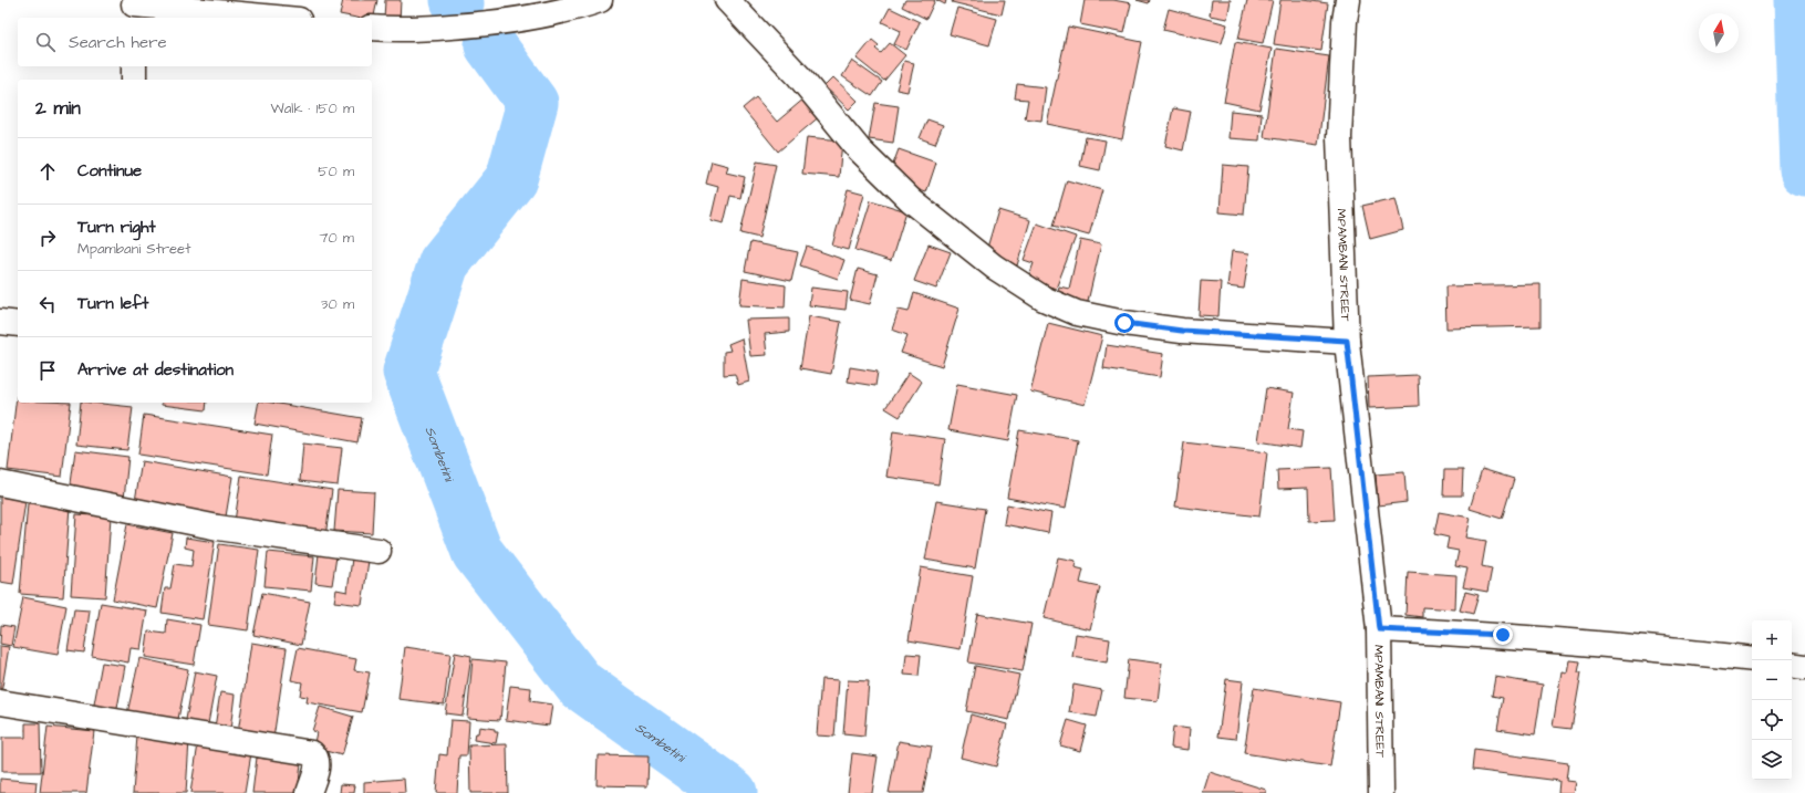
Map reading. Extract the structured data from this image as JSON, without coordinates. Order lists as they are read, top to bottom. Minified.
{"streets":{"street":["MPAMBANI STREET"]},"water":["Sombetini"],"north":"top","page":{"search":"Search here","heading":["2 min","Walk · 150 m"],"list":[["Continue","50 m"],["Turn right","Mpambani Street","70 m"],["Turn left","30 m"],"Arrive at destination"],"map_buttons":["+","−"]}}
